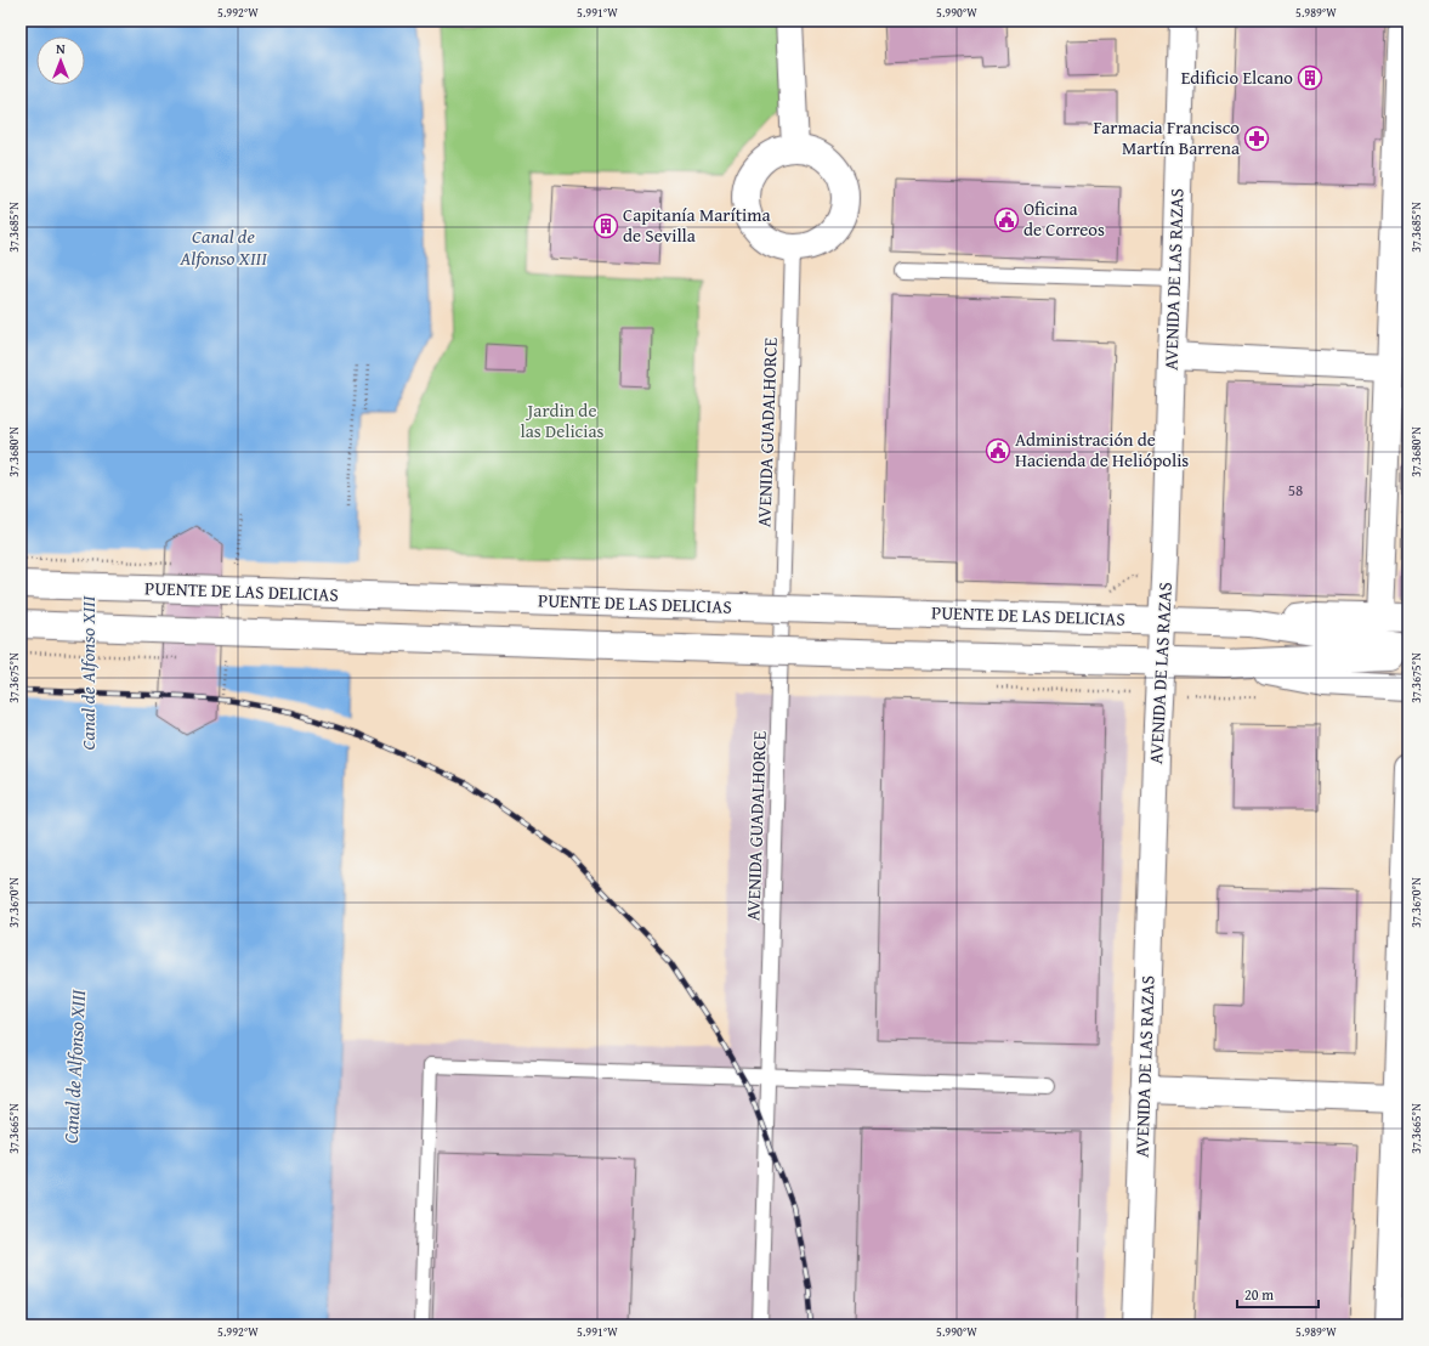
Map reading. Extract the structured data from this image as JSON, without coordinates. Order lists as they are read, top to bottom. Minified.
{"streets":{"main road":["AVENIDA DE LAS RAZAS","PUENTE DE LAS DELICIAS"],"lane":["AVENIDA GUADALHORCE"]},"crossings":[["AVENIDA DE LAS RAZAS","PUENTE DE LAS DELICIAS"]],"water":["Canal de Alfonso XIII"],"parks":["Jardin de las Delicias"],"places":{"building":["Edificio Elcano","Capitanía Marítima de Sevilla"],"pharmacy":["Farmacia Francisco Martín Barrena"],"public building":["Oficina de Correos","Administración de Hacienda de Heliópolis"]},"house_numbers":["58"],"scale_bar":"20 m","north":"top","coordinates":["5.992°W","5.991°W","5.990°W","5.989°W","37.3685°N","37.3680°N","37.3675°N","37.3670°N","37.3665°N"]}
